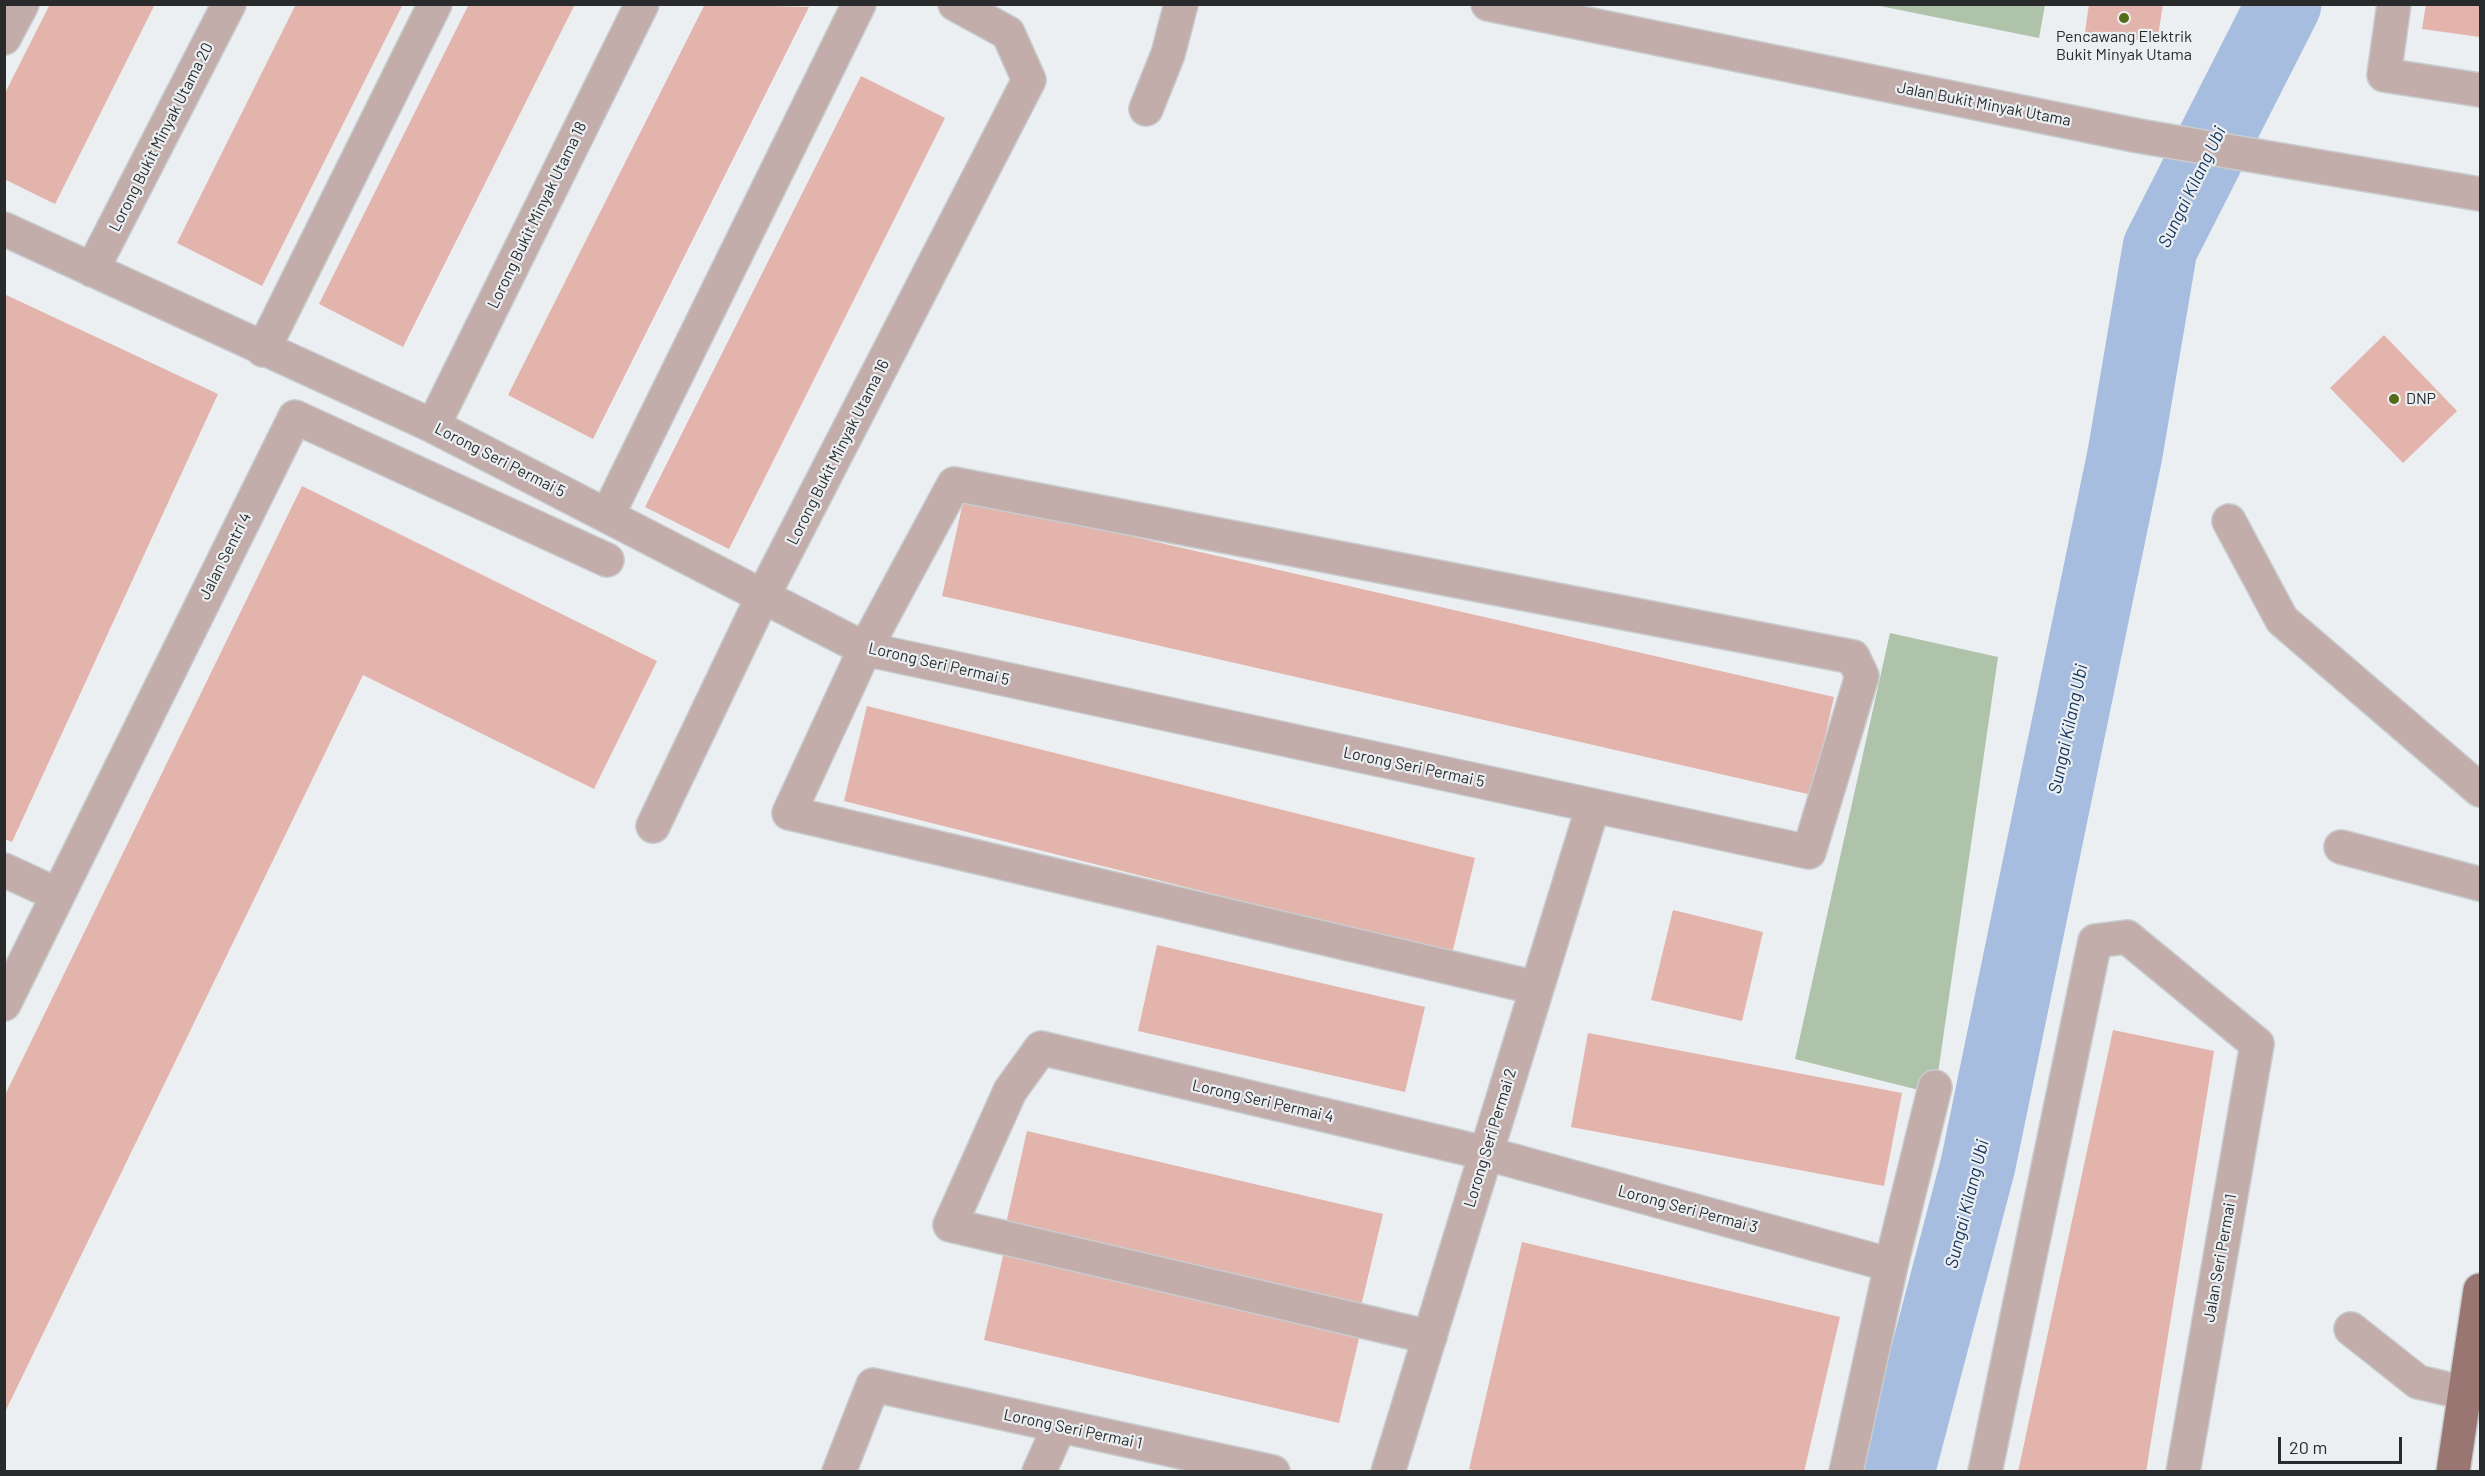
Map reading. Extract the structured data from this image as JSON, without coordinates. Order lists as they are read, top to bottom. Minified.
{"streets":{"street":["Jalan Bukit Minyak Utama","Lorong Bukit Minyak Utama 20","Lorong Bukit Minyak Utama 18","Lorong Bukit Minyak Utama 16","Lorong Seri Permai 5","Jalan Sentri 4","Lorong Seri Permai 4","Lorong Seri Permai 2","Lorong Seri Permai 3","Jalan Seri Permai 1","Lorong Seri Permai 1"]},"crossings":[["Lorong Bukit Minyak Utama 20","Lorong Seri Permai 5"],["Lorong Bukit Minyak Utama 18","Lorong Seri Permai 5"],["Lorong Bukit Minyak Utama 16","Lorong Seri Permai 5"],["Lorong Seri Permai 5","Lorong Seri Permai 2"],["Lorong Seri Permai 4","Lorong Seri Permai 2"],["Lorong Seri Permai 4","Lorong Seri Permai 3"],["Lorong Seri Permai 2","Lorong Seri Permai 3"]],"water":["Sungai Kilang Ubi"],"places":["Pencawang Elektrik Bukit Minyak Utama","DNP"],"scale_bar":"20 m"}
